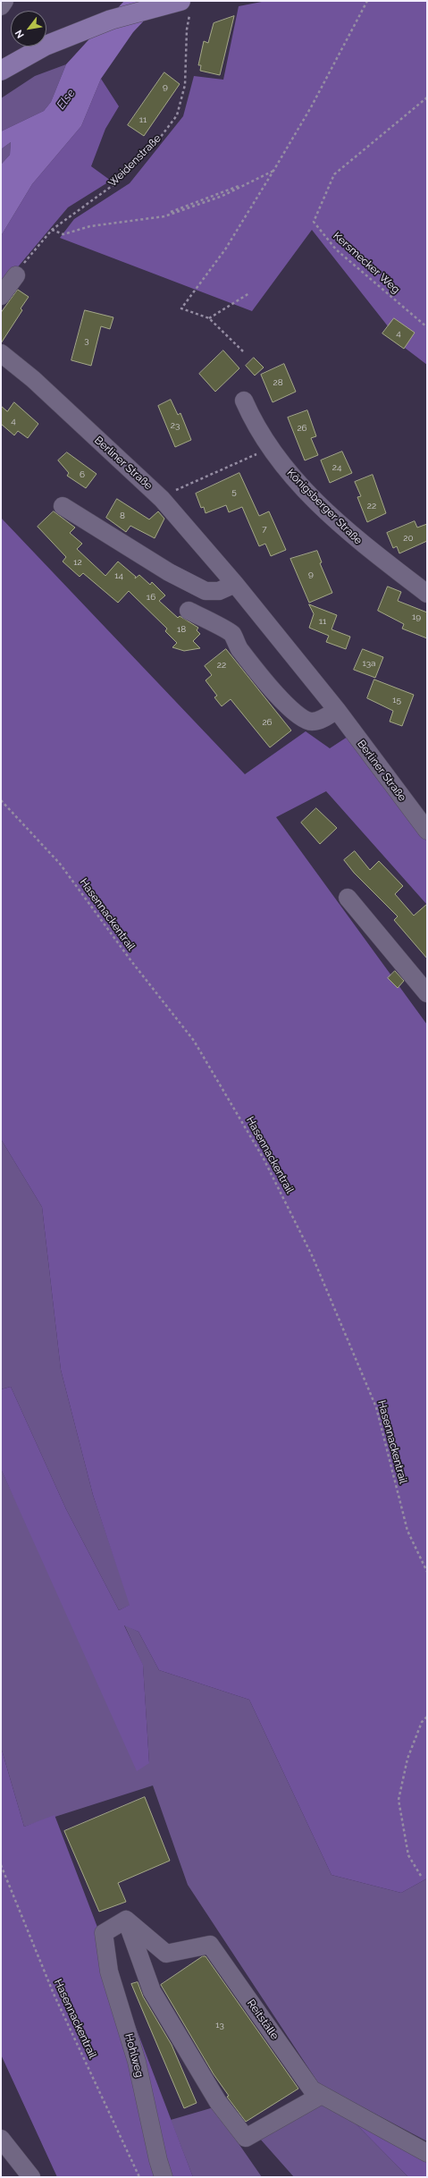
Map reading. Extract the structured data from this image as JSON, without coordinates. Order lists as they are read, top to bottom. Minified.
{"streets":{"street":["Berliner Straße","Königsberger Straße","Reitställe","Hohlweg"],"path":["Weidenstraße","Kersmecker Weg","Hasennackentrail"]},"crossings":[["Reitställe","Hohlweg"]],"water":["Else"],"house_numbers":["9","11","4","3","28","4","23","26","24","6","5","22","8","7","20","12","9","14","16","19","11","18","13a","22","15","26","13"],"north":"bottom left"}
